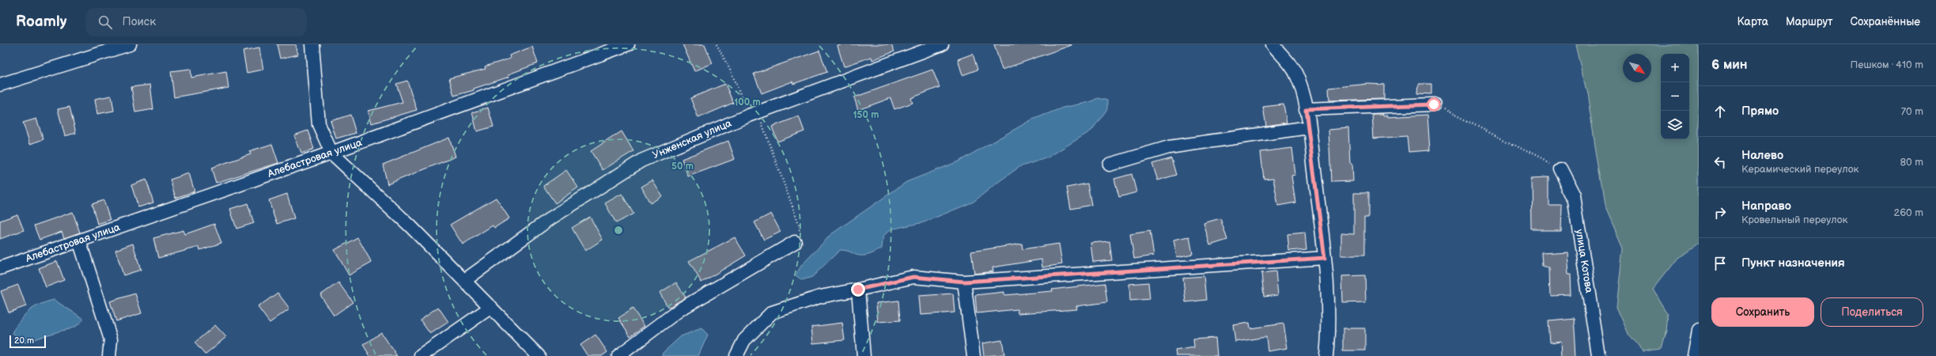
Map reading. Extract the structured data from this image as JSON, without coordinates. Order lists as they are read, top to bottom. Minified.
{"streets":{"street":["Унженская улица","Алебастровая улица","улица Котова"]},"scale_bar":"20 m","north":"bottom right","page":{"header":"Roamly","search":"Поиск","nav":["Карта","Маршрут","Сохранённые"],"heading":["6 мин","Пешком · 410 m"],"map_buttons":["+","−"],"list":[["Прямо","70 m"],["Налево","Керамический переулок","80 m"],["Направо","Кровельный переулок","260 m"],"Пункт назначения"],"buttons":["Сохранить","Поделиться"],"scale":"20 m"},"rings":["100 m","150 m","50 m"]}
